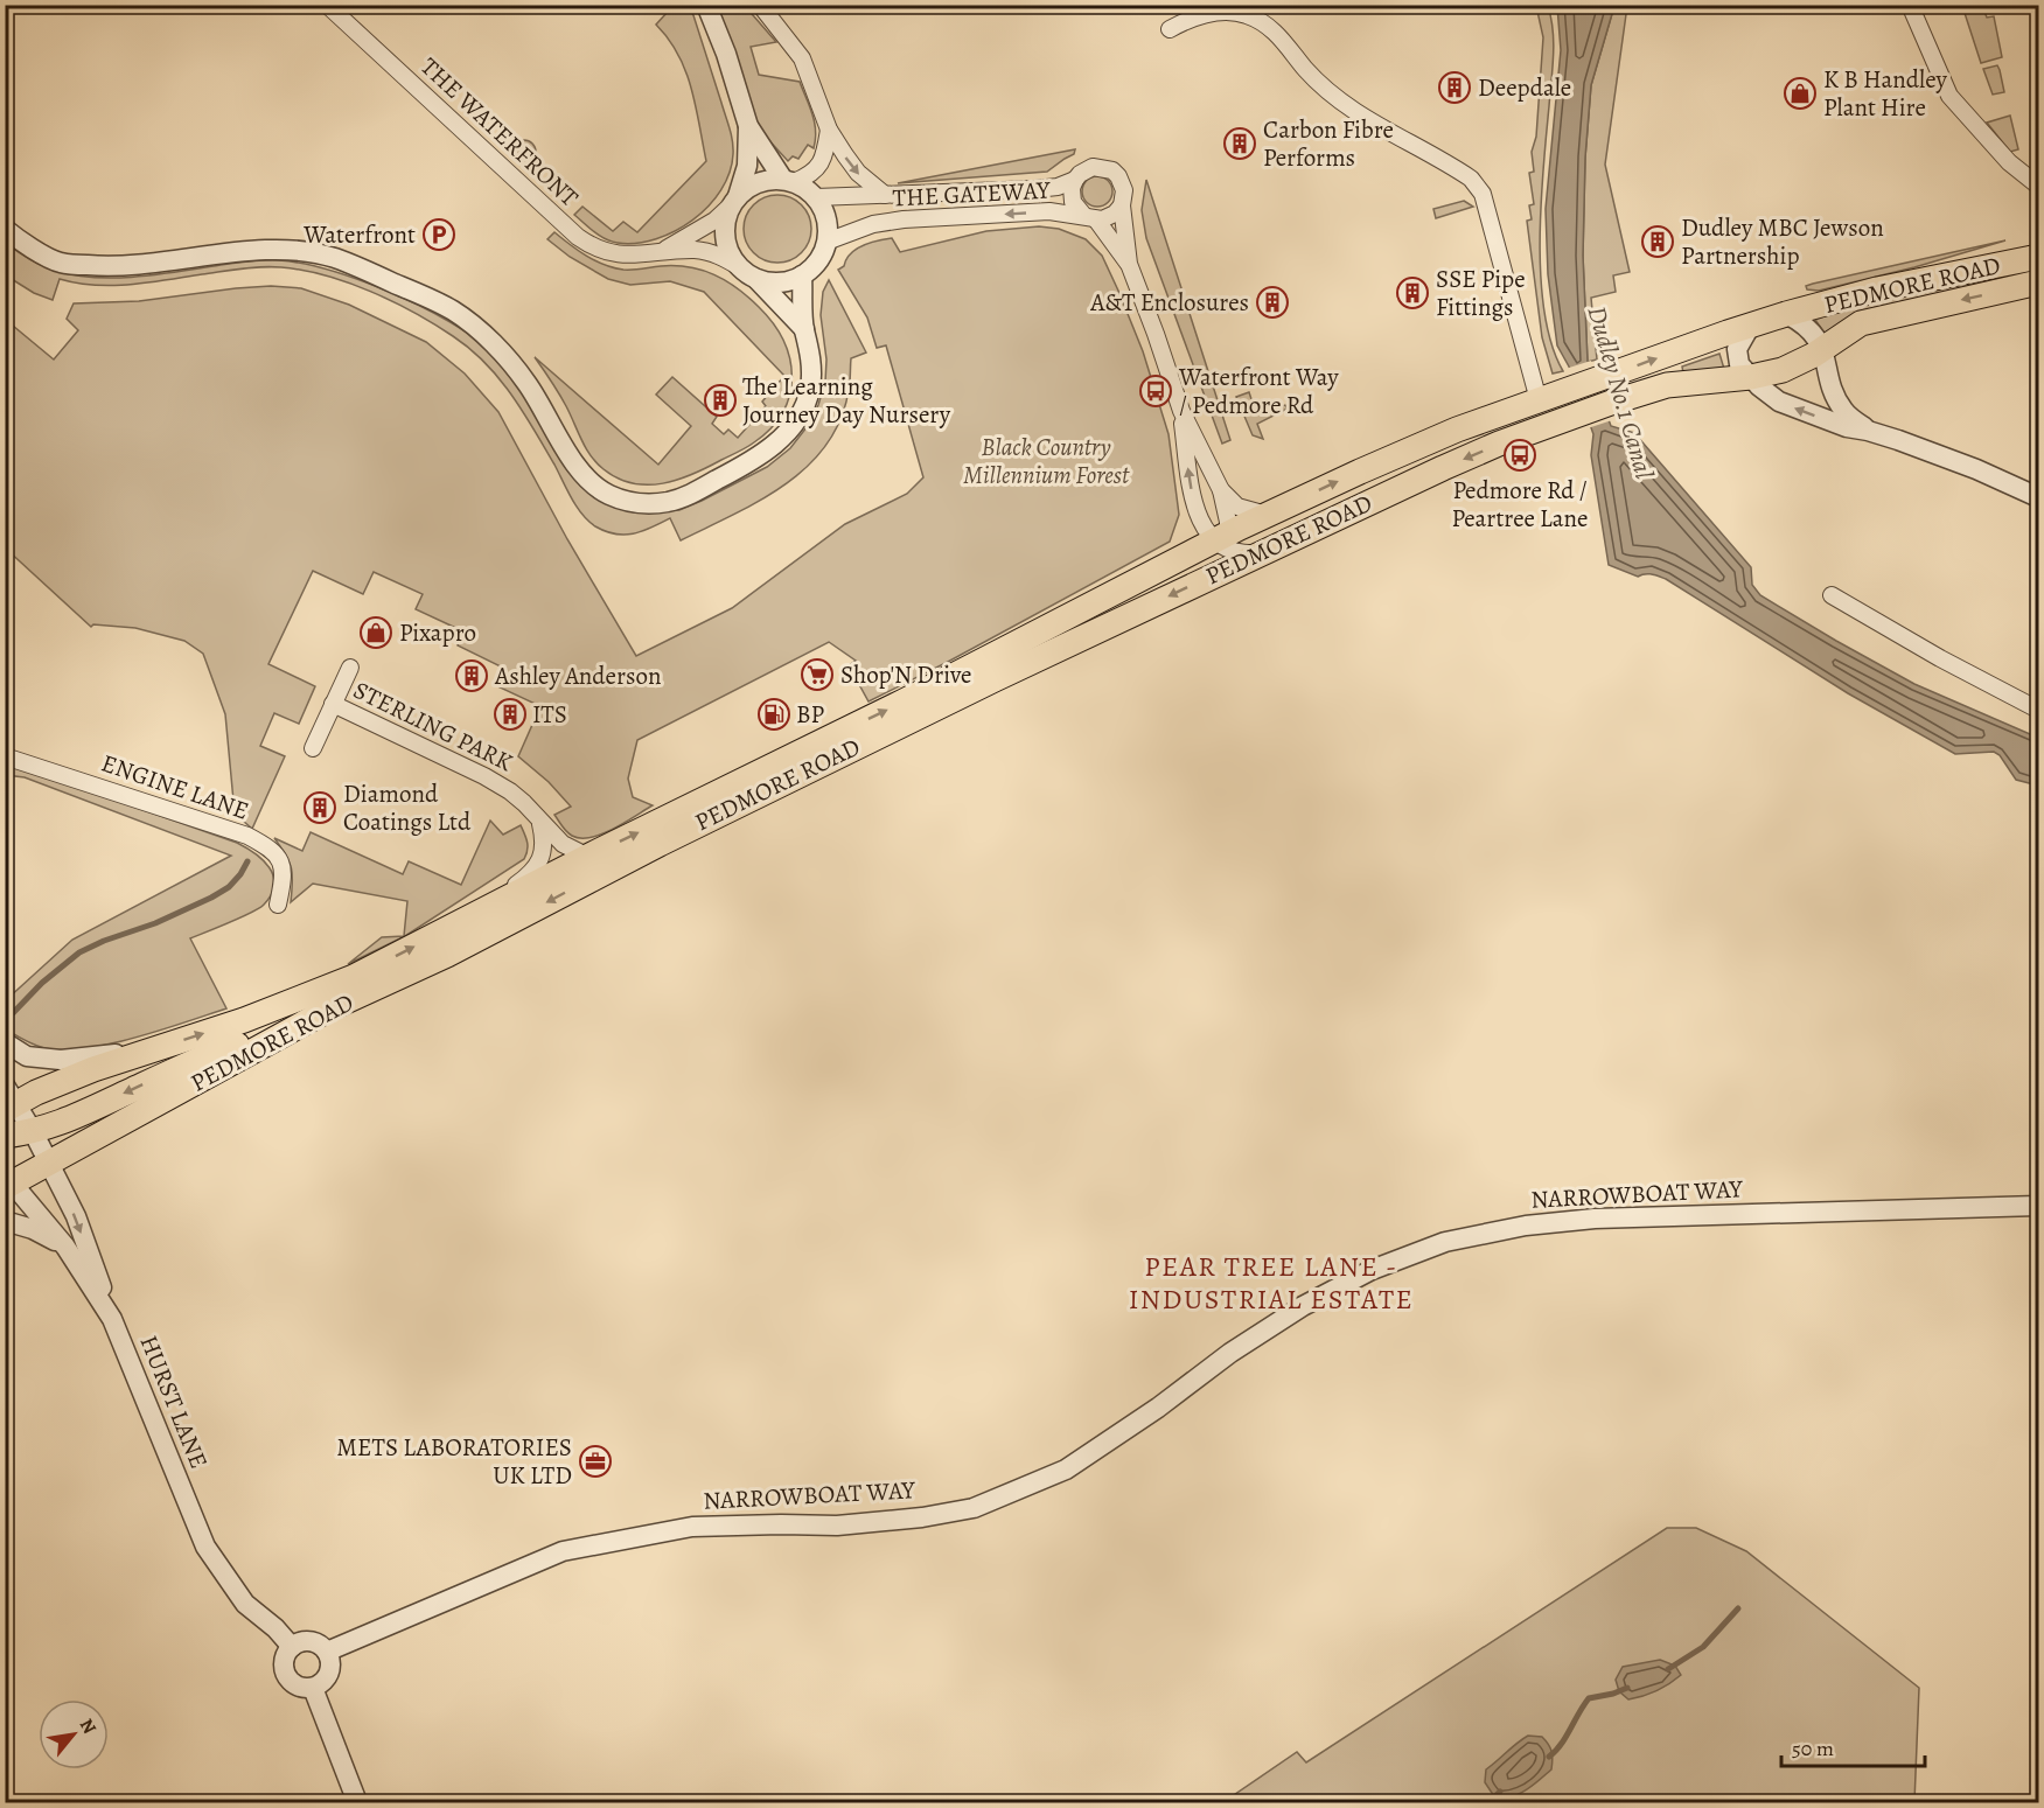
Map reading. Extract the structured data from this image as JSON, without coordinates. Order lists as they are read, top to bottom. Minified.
{"streets":{"highway":["PEDMORE ROAD"],"street":["THE WATERFRONT","THE GATEWAY","STERLING PARK","ENGINE LANE","NARROWBOAT WAY","HURST LANE"]},"crossings":[["THE WATERFRONT","THE GATEWAY"],["THE GATEWAY","PEDMORE ROAD"],["PEDMORE ROAD","STERLING PARK"],["PEDMORE ROAD","HURST LANE"],["NARROWBOAT WAY","HURST LANE"]],"districts":["PEAR TREE LANE - INDUSTRIAL ESTATE"],"water":["Dudley No.1 Canal"],"parks":["Black Country Millennium Forest"],"places":{"building":["Deepdale","Carbon Fibre Performs","Dudley MBC Jewson Partnership","SSE Pipe Fittings","A&T Enclosures","The Learning Journey Day Nursery","Ashley Anderson","ITS","Diamond Coatings Ltd"],"shop":["K B Handley Plant Hire","Pixapro"],"parking":["Waterfront"],"bus stop":["Waterfront Way / Pedmore Rd","Pedmore Rd / Peartree Lane"],"supermarket":["Shop'N Drive"],"fuel station":["BP"],"office":["METS LABORATORIES UK LTD"]},"scale_bar":"50 m","north":"top right"}
